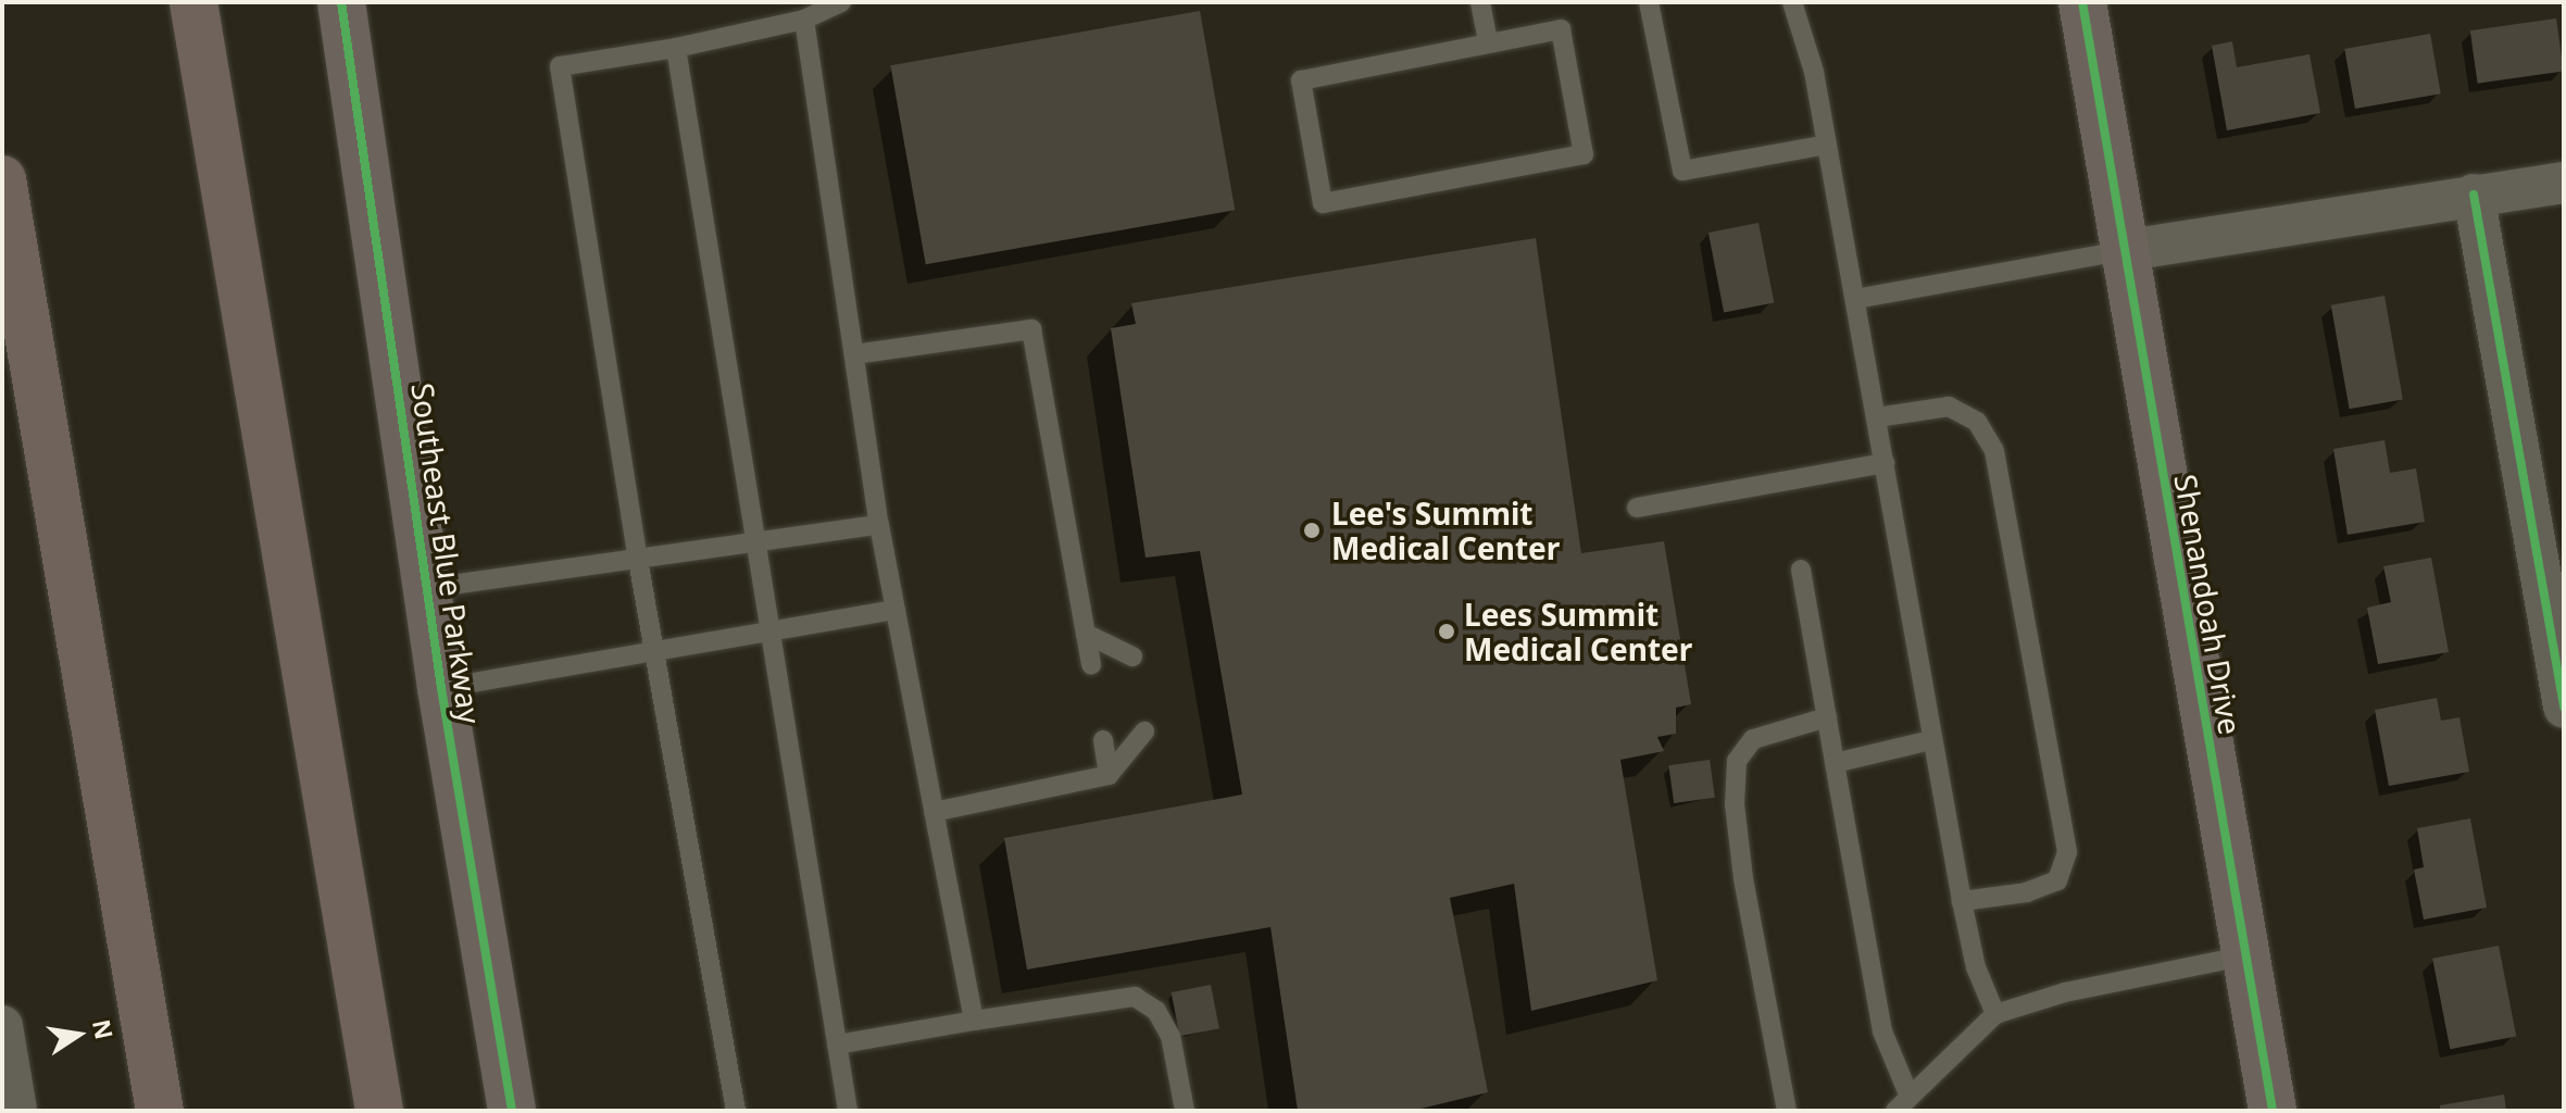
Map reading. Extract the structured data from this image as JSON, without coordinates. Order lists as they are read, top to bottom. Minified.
{"streets":{"street":["Southeast Blue Parkway","Shenandoah Drive"]},"places":["Lee's Summit Medical Center","Lees Summit Medical Center"],"north":"right"}
